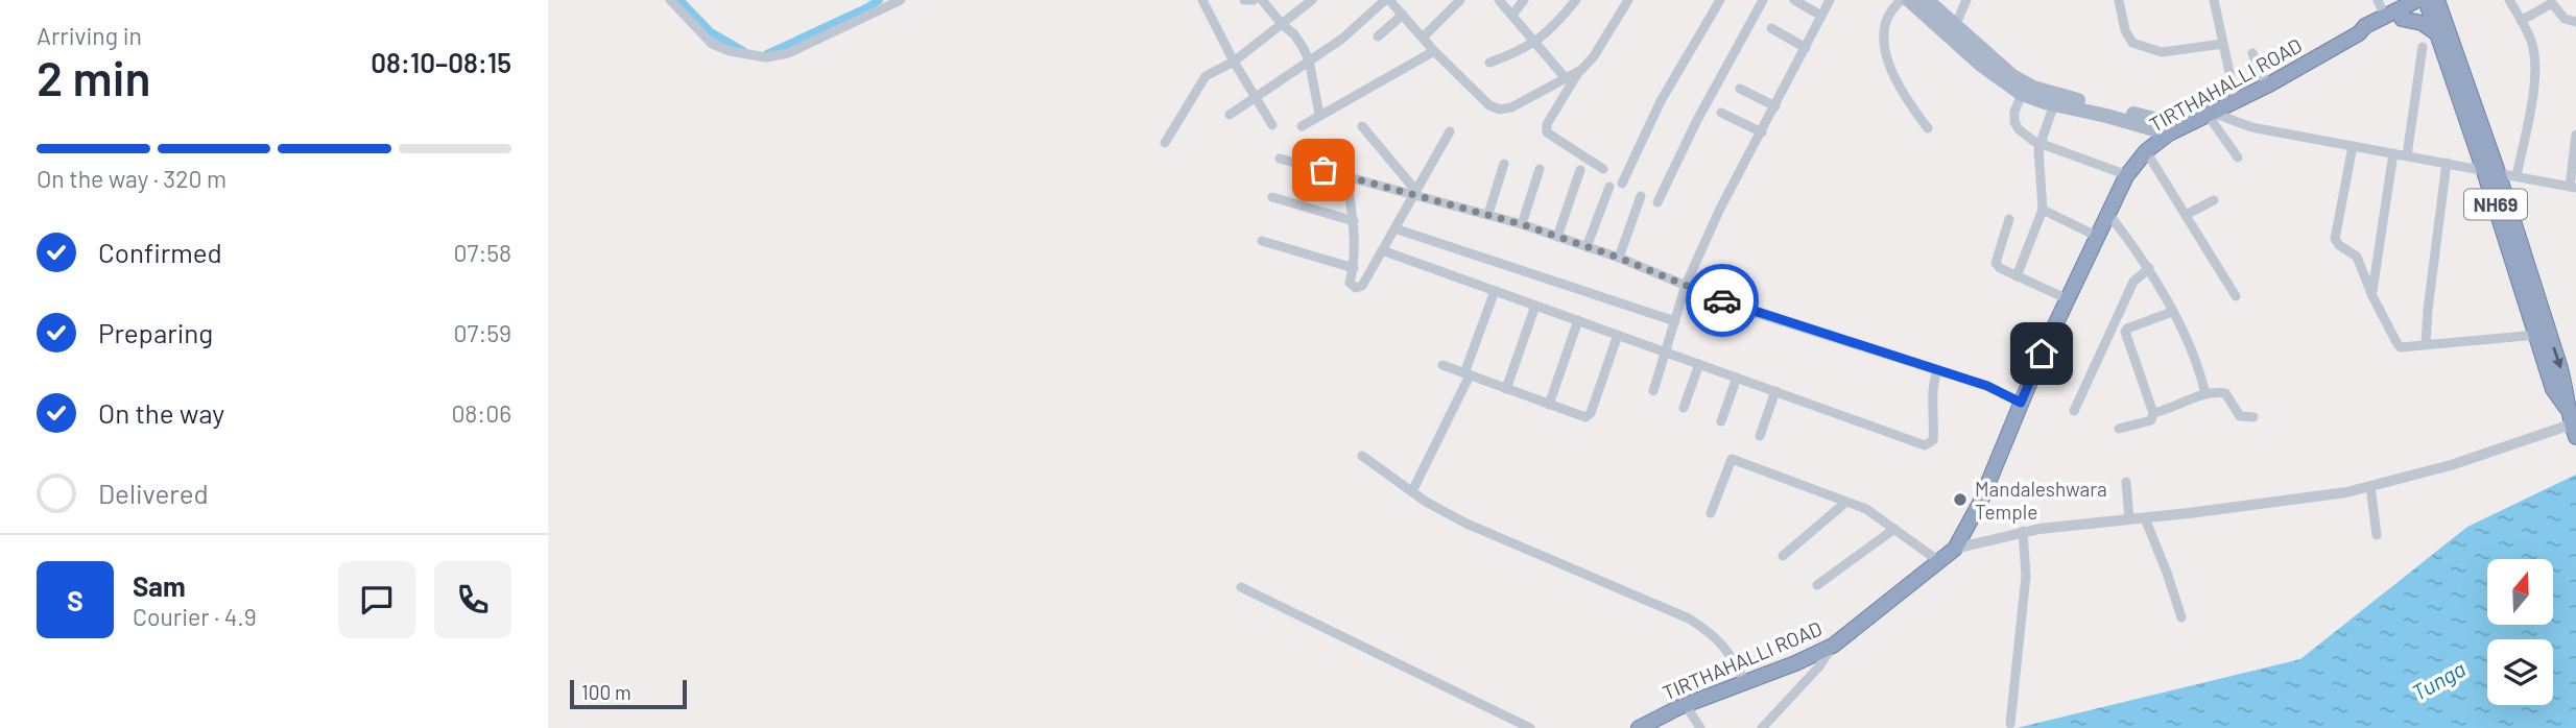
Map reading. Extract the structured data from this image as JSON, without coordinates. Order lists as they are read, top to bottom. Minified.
{"streets":{"highway":["TIRTHAHALLI ROAD","NH69"]},"crossings":[["TIRTHAHALLI ROAD","NH69"]],"water":["Tunga"],"places":["Mandaleshwara Temple"],"scale_bar":"100 m","north":"top","page":{"heading":["2 min","Arriving in","08:10–08:15"],"panel":["Sam","Courier · 4.9"],"bar":"On the way · 320 m","list":[["Confirmed","07:58"],["Preparing","07:59"],["On the way","08:06"],"Delivered"],"round":"S","scale":"100 m"}}
